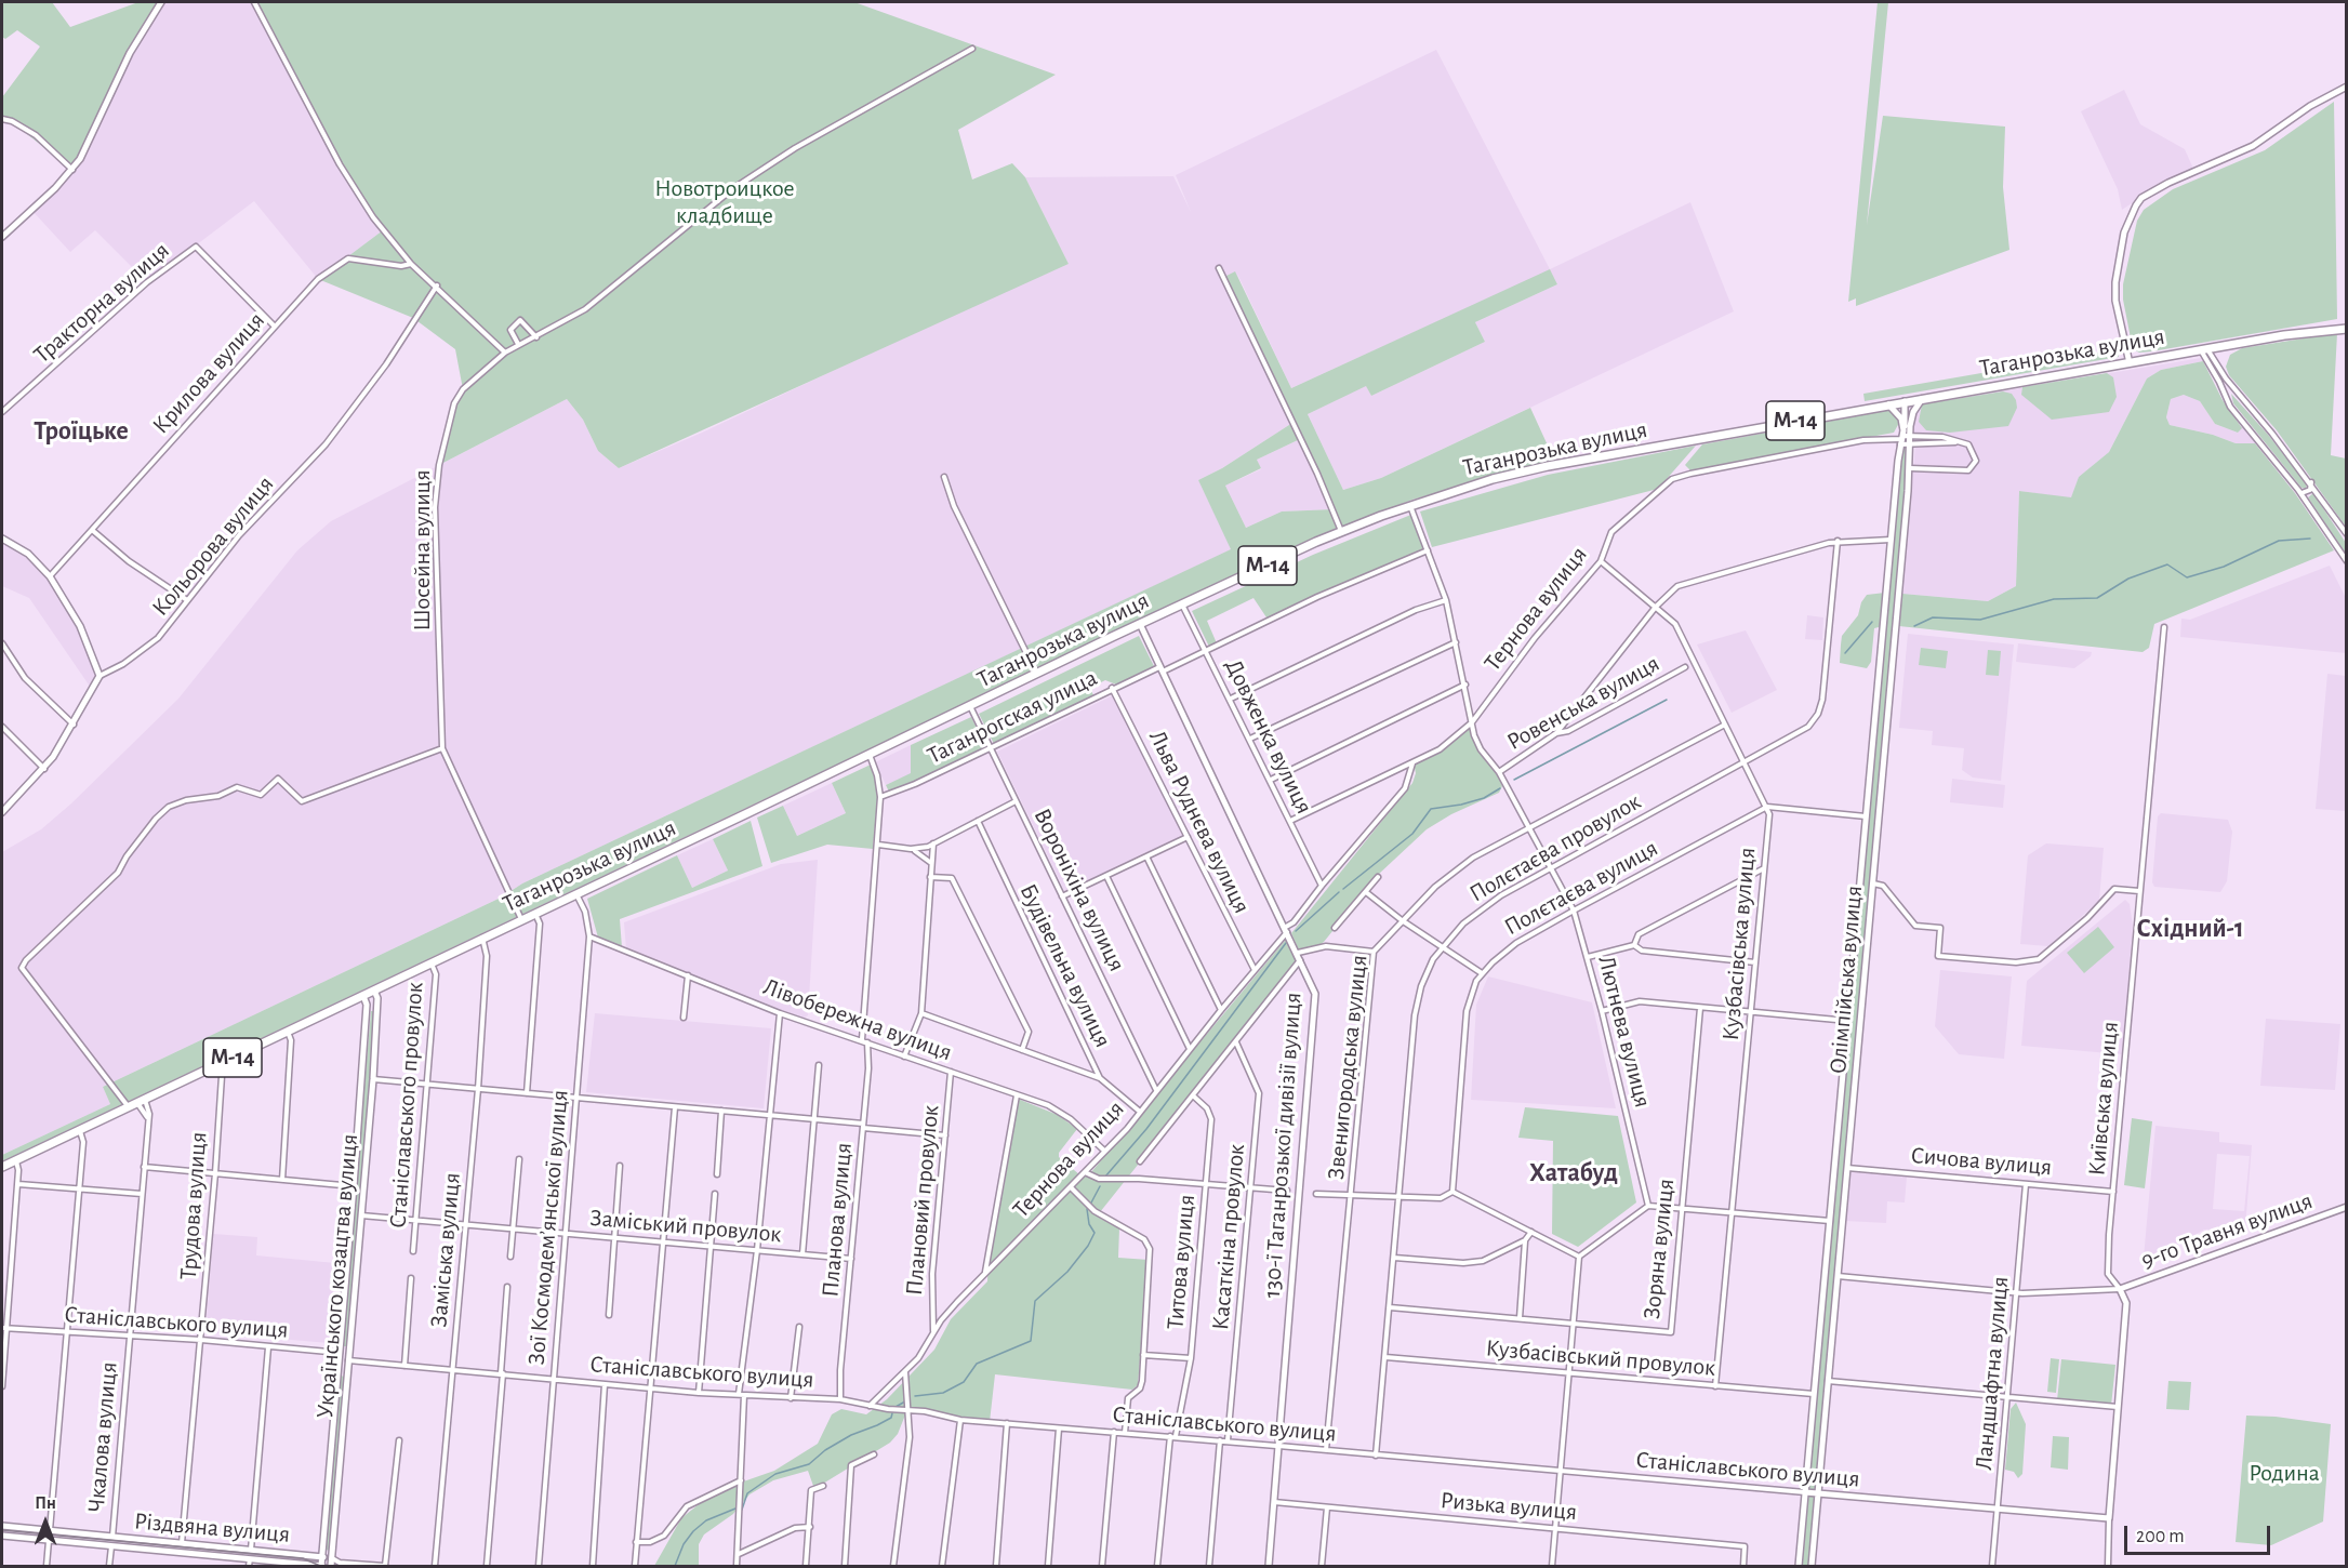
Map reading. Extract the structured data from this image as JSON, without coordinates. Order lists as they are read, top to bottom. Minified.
{"streets":{"highway":["Таганрозька вулиця","М-14"],"street":["Тракторна вулиця","Крилова вулиця","Кольорова вулиця","Шосейна вулиця","Тернова вулиця","Ровенська вулиця","Таганрогская улица","Довженка вулиця","Льва Руднєва вулиця","Полєтаєва провулок","Полєтаєва вулиця","Вороніхіна вулиця","Кузбасівська вулиця","Будівельна вулиця","Олімпійська вулиця","Лівобережна вулиця","Лютнева вулиця","Звенигородська вулиця","Київська вулиця","Станіславського провулок","130-ї Таганрозької дивізії вулиця","Сичова вулиця","Плановий провулок","Трудова вулиця","Планова вулиця","Заміський провулок","Зої Космодем’янської вулиця","9-го Травня вулиця","Касаткіна провулок","Зоряна вулиця","Заміська вулиця","Титова вулиця","Українського козацтва вулиця","Станіславського вулиця","Кузбасівський провулок","Ландшафтна вулиця","Чкалова вулиця","Ризька вулиця","Різдвяна вулиця"]},"crossings":[["Тракторна вулиця","Крилова вулиця"],["Таганрозька вулиця","М-14"],["Таганрозька вулиця","Шосейна вулиця"],["Таганрозька вулиця","Довженка вулиця"],["Таганрозька вулиця","Вороніхіна вулиця"],["Таганрозька вулиця","Олімпійська вулиця"],["Таганрозька вулиця","Лютнева вулиця"],["Таганрозька вулиця","Станіславського провулок"],["Таганрозька вулиця","130-ї Таганрозької дивізії вулиця"],["Таганрозька вулиця","Трудова вулиця"],["Таганрозька вулиця","Зої Космодем’янської вулиця"],["Таганрозька вулиця","Заміська вулиця"],["Таганрозька вулиця","Українського козацтва вулиця"],["Таганрозька вулиця","Чкалова вулиця"],["Тернова вулиця","Довженка вулиця"],["Тернова вулиця","Льва Руднєва вулиця"],["Тернова вулиця","Вороніхіна вулиця"],["Тернова вулиця","Будівельна вулиця"],["Тернова вулиця","Олімпійська вулиця"],["Тернова вулиця","Лівобережна вулиця"],["Тернова вулиця","Лютнева вулиця"],["Тернова вулиця","130-ї Таганрозької дивізії вулиця"],["Тернова вулиця","Плановий провулок"],["Тернова вулиця","Станіславського вулиця"],["Ровенська вулиця","Лютнева вулиця"],["Таганрогская улица","Довженка вулиця"],["Таганрогская улица","Льва Руднєва вулиця"],["Таганрогская улица","Вороніхіна вулиця"],["Таганрогская улица","Лютнева вулиця"],["Таганрогская улица","130-ї Таганрозької дивізії вулиця"],["Полєтаєва провулок","Лютнева вулиця"],["Полєтаєва провулок","Зоряна вулиця"],["Полєтаєва провулок","Станіславського вулиця"],["Полєтаєва провулок","Кузбасівський провулок"],["Полєтаєва вулиця","Кузбасівська вулиця"],["Полєтаєва вулиця","Лютнева вулиця"],["Кузбасівська вулиця","Кузбасівський провулок"],["Олімпійська вулиця","Сичова вулиця"],["Олімпійська вулиця","Станіславського вулиця"],["Олімпійська вулиця","Кузбасівський провулок"],["Лівобережна вулиця","Плановий провулок"],["Лівобережна вулиця","Планова вулиця"],["Лівобережна вулиця","Зої Космодем’янської вулиця"],["Лютнева вулиця","Звенигородська вулиця"],["Звенигородська вулиця","Станіславського вулиця"],["Київська вулиця","Сичова вулиця"],["Київська вулиця","9-го Травня вулиця"],["Київська вулиця","Станіславського вулиця"],["Станіславського провулок","Заміський провулок"],["130-ї Таганрозької дивізії вулиця","Станіславського вулиця"],["130-ї Таганрозької дивізії вулиця","Ризька вулиця"],["Сичова вулиця","Ландшафтна вулиця"],["Трудова вулиця","Станіславського вулиця"],["Трудова вулиця","Різдвяна вулиця"],["Планова вулиця","Заміський провулок"],["Планова вулиця","Станіславського вулиця"],["Заміський провулок","Зої Космодем’янської вулиця"],["Заміський провулок","Заміська вулиця"],["Заміський провулок","Українського козацтва вулиця"],["Зої Космодем’янської вулиця","Станіславського вулиця"],["Касаткіна провулок","Станіславського вулиця"],["Заміська вулиця","Станіславського вулиця"],["Титова вулиця","Станіславського вулиця"],["Українського козацтва вулиця","Станіславського вулиця"],["Українського козацтва вулиця","Різдвяна вулиця"],["Станіславського вулиця","Ландшафтна вулиця"],["Станіславського вулиця","Чкалова вулиця"],["Чкалова вулиця","Різдвяна вулиця"]],"districts":["Троїцьке","Східний-1","Хатабуд"],"parks":["Новотроицкое кладбище","Родина"],"scale_bar":"200 m","north":"top"}
